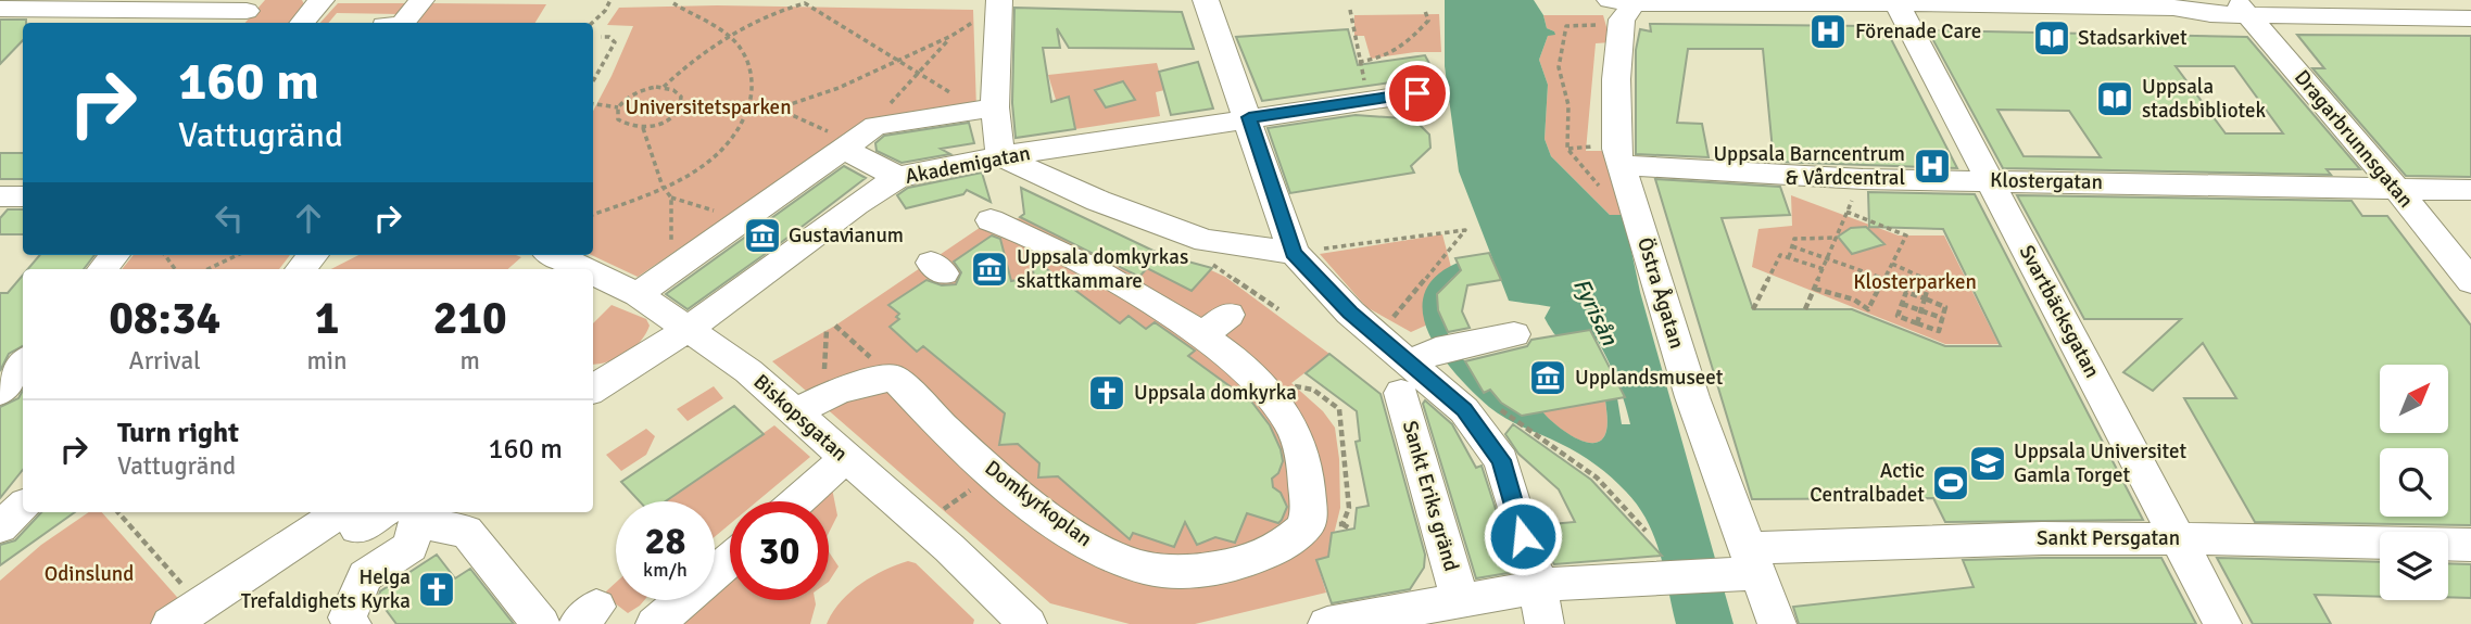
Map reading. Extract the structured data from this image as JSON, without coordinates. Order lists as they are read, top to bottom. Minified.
{"streets":{"street":["Dragarbrunnsgatan","Akademigatan","Klostergatan","Östra Ågatan","Svartbäcksgatan","Biskopsgatan","Sankt Eriks gränd","Domkyrkoplan","Sankt Persgatan"]},"crossings":[["Dragarbrunnsgatan","Klostergatan"],["Akademigatan","Biskopsgatan"],["Klostergatan","Östra Ågatan"],["Klostergatan","Svartbäcksgatan"],["Östra Ågatan","Sankt Persgatan"],["Svartbäcksgatan","Sankt Persgatan"],["Sankt Eriks gränd","Sankt Persgatan"]],"water":["Fyrisån"],"parks":["Universitetsparken","Klosterparken","Odinslund"],"places":{"hospital":["Förenade Care","Uppsala Barncentrum & Vårdcentral"],"library":["Stadsarkivet","Uppsala stadsbibliotek"],"museum":["Gustavianum","Uppsala domkyrkas skattkammare","Upplandsmuseet"],"church":["Uppsala domkyrka","Helga Trefaldighets Kyrka"],"school or university":["Uppsala Universitet Gamla Torget"],"sports":["Actic Centralbadet"]},"north":"top right","page":{"turn":["160 m","Vattugränd"],"eta":["08:34","Arrival","1","min","210","m"],"list":[{"name":"Turn right","note":"Vattugränd","value":"160 m"}],"speed":"28 km/h","limit":"30"}}
